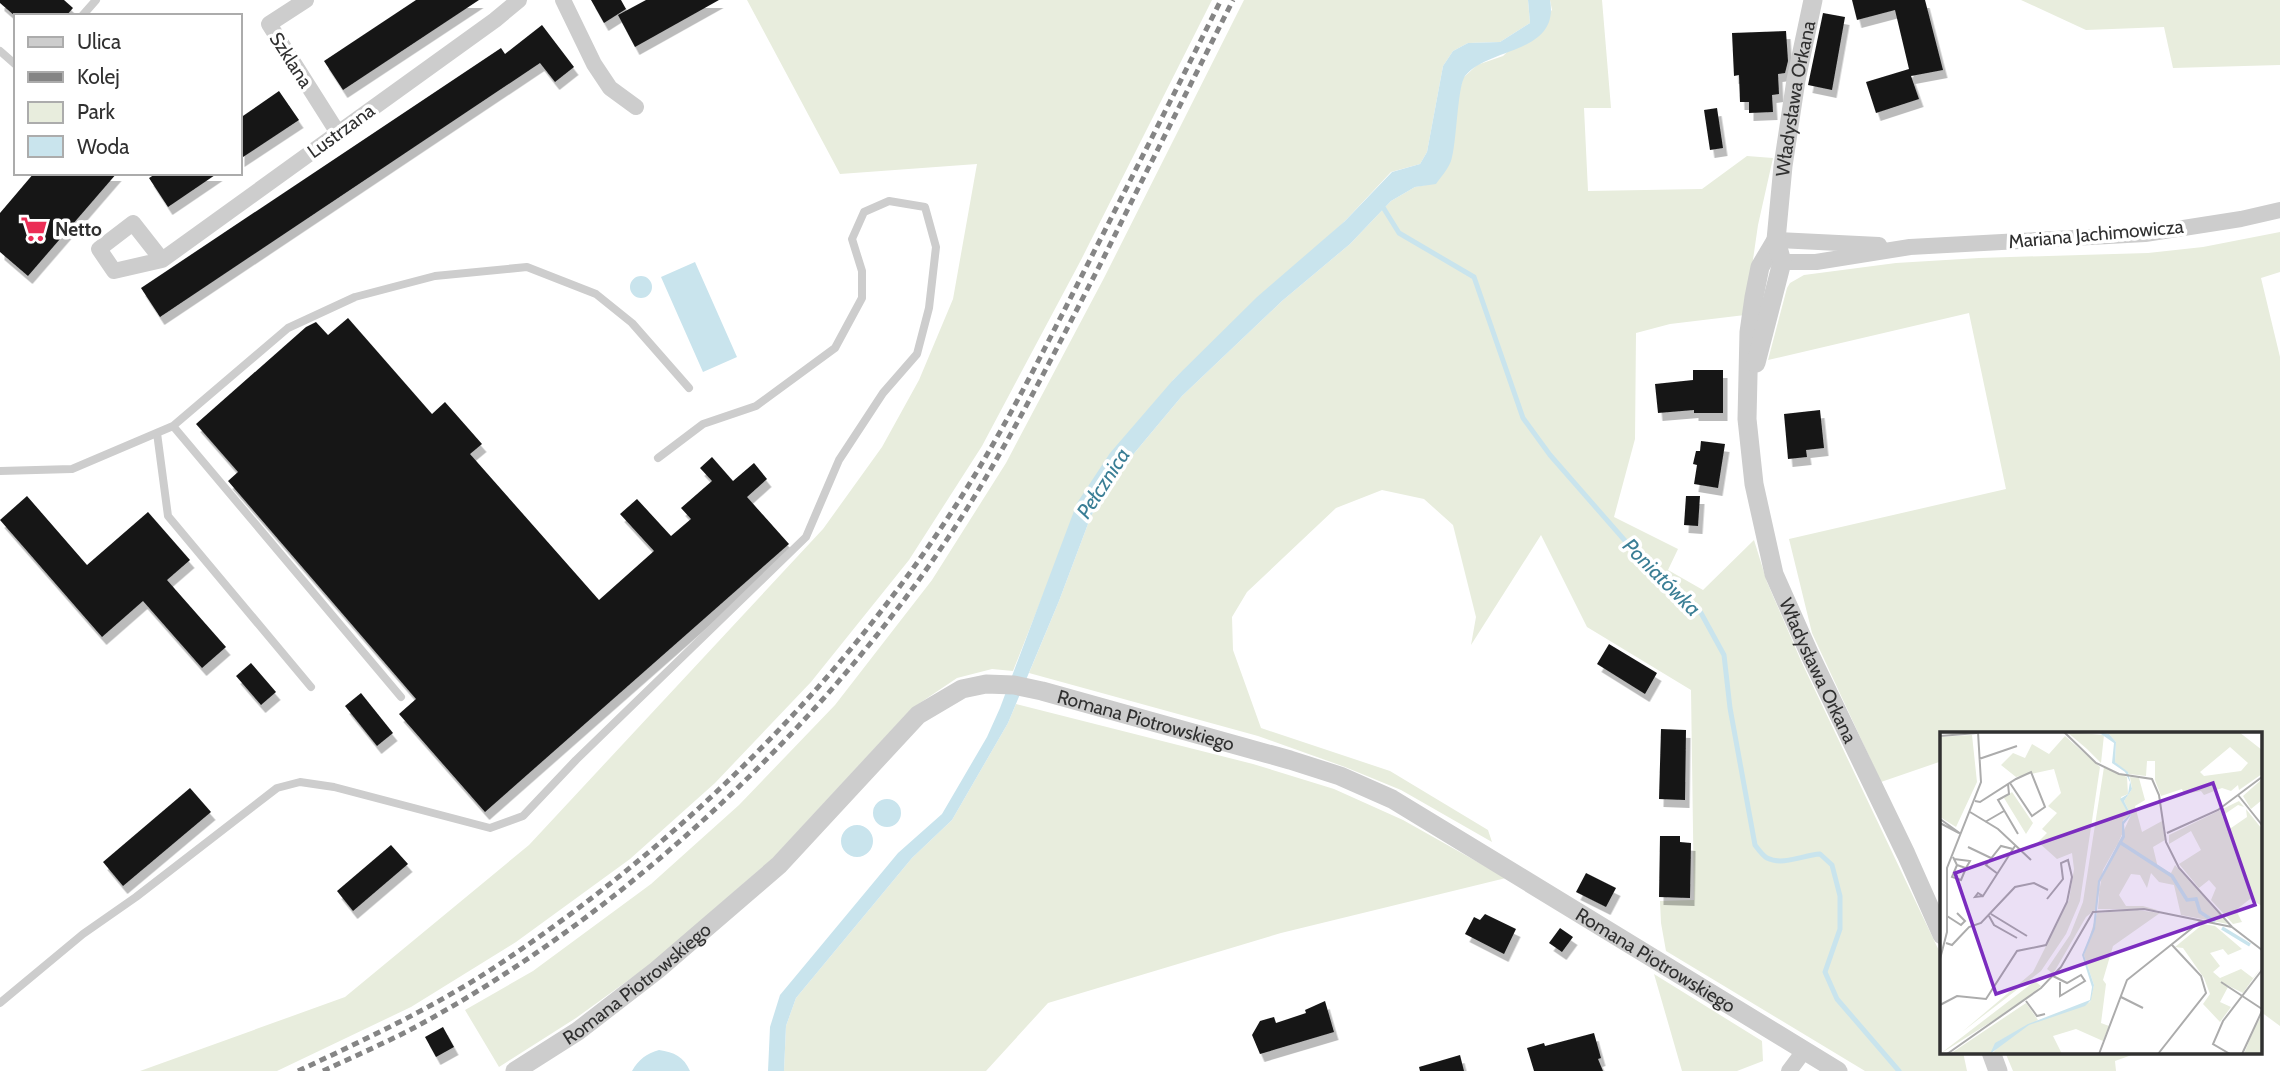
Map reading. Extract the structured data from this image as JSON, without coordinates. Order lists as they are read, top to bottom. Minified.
{"streets":{"street":["Szklana","Władysława Orkana","Lustrzana","Mariana Jachimowicza","Romana Piotrowskiego"]},"crossings":[["Szklana","Lustrzana"],["Władysława Orkana","Mariana Jachimowicza"]],"water":["Pełcznica","Poniatówka"],"places":{"supermarket":["Netto"]},"legend":["Ulica","Kolej","Park","Woda"]}
